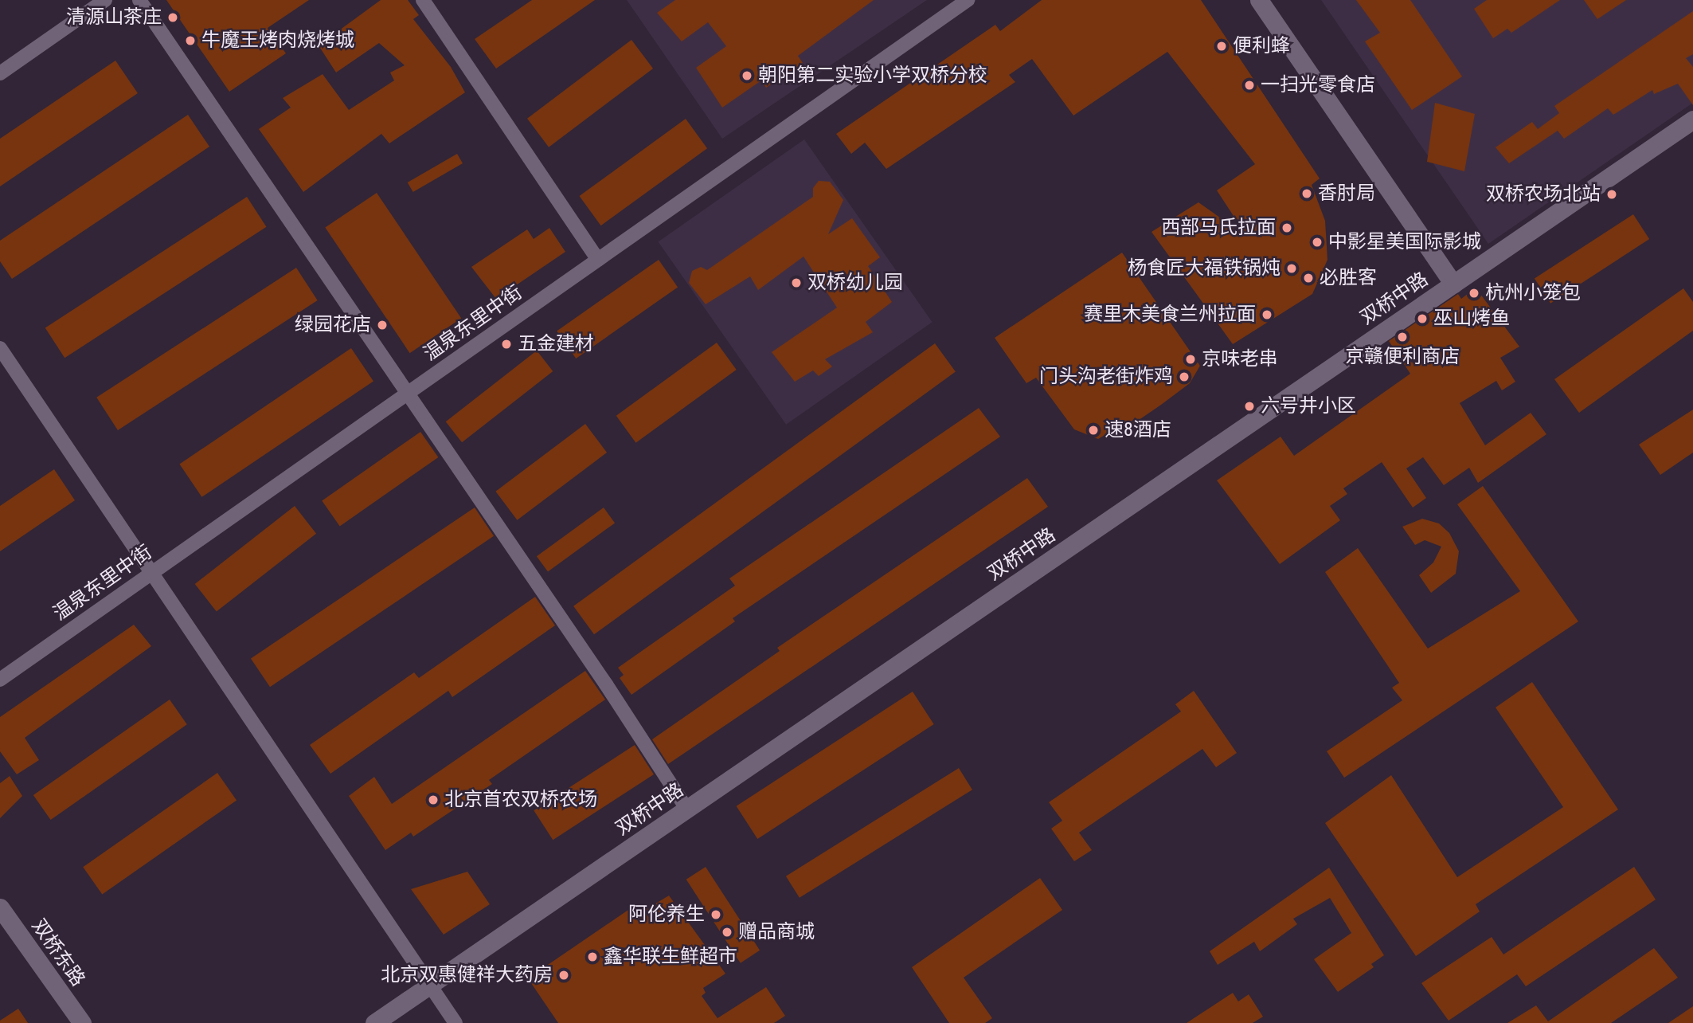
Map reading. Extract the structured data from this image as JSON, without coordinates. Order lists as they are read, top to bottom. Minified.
{"streets":{"street":["双桥中路","温泉东里中街","双桥东路"]},"places":["清源山茶庄","牛魔王烤肉烧烤城","便利蜂","朝阳第二实验小学双桥分校","一扫光零食店","香肘局","双桥农场北站","西部马氏拉面","中影星美国际影城","杨食匠大福铁锅炖","必胜客","双桥幼儿园","杭州小笼包","赛里木美食兰州拉面","巫山烤鱼","绿园花店","京赣便利商店","五金建材","京味老串","门头沟老街炸鸡","六号井小区","速8酒店","北京首农双桥农场","阿伦养生","赠品商城","鑫华联生鲜超市","北京双惠健祥大药房"]}
